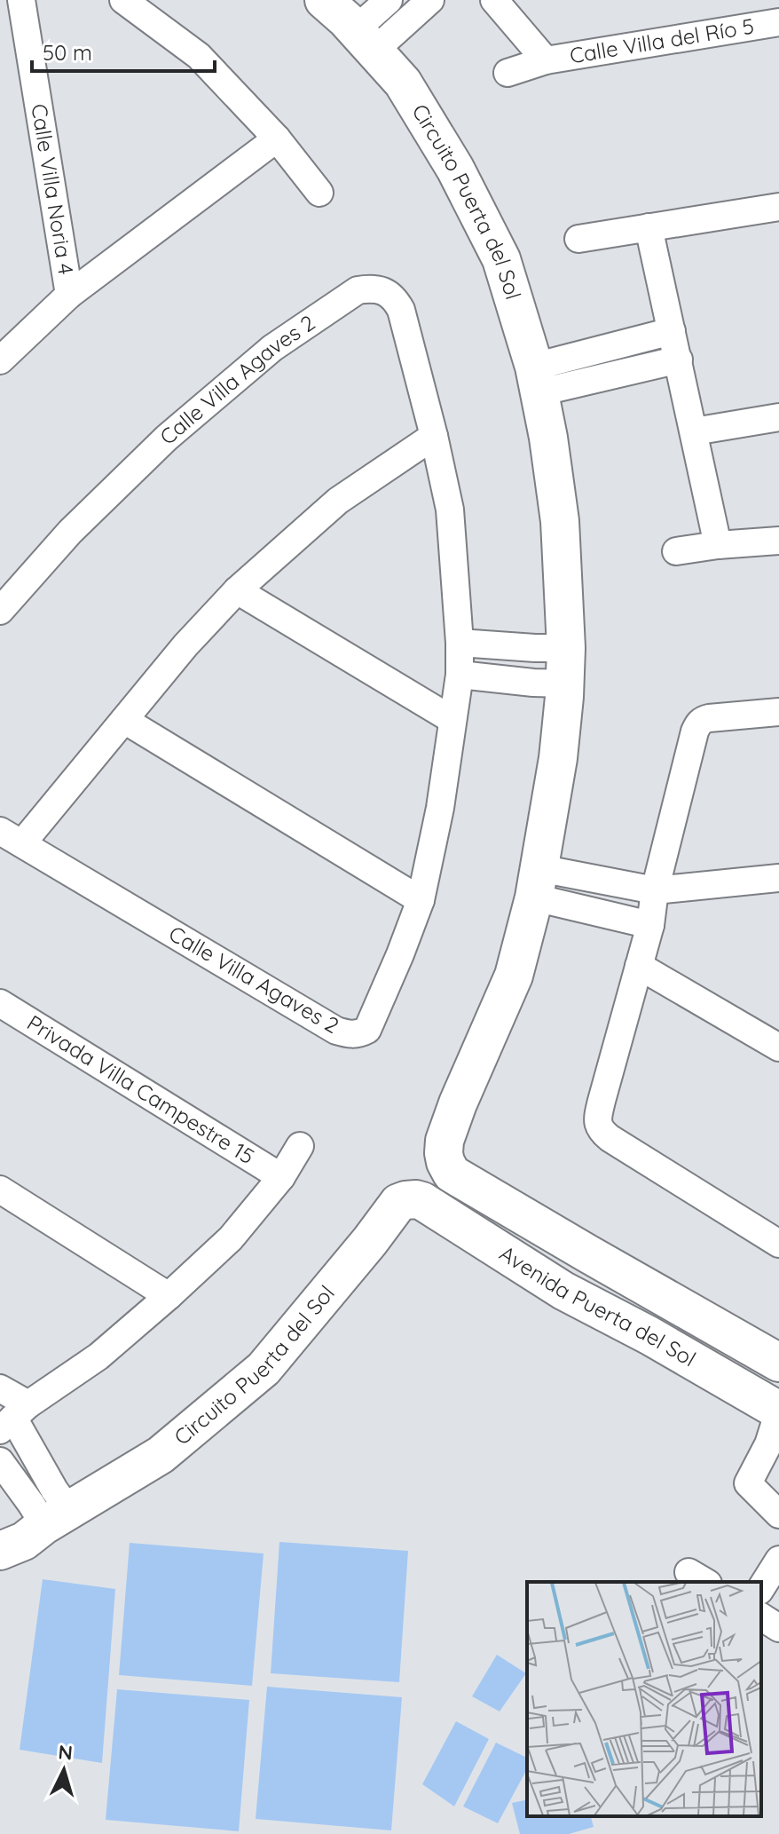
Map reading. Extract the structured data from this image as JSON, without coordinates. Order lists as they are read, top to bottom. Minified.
{"streets":{"street":["Calle Villa del Río 5","Calle Villa Noria 4","Circuito Puerta del Sol","Calle Villa Agaves 2","Privada Villa Campestre 15","Avenida Puerta del Sol"]},"crossings":[["Circuito Puerta del Sol","Avenida Puerta del Sol"]],"scale_bar":"50 m","north":"top"}
